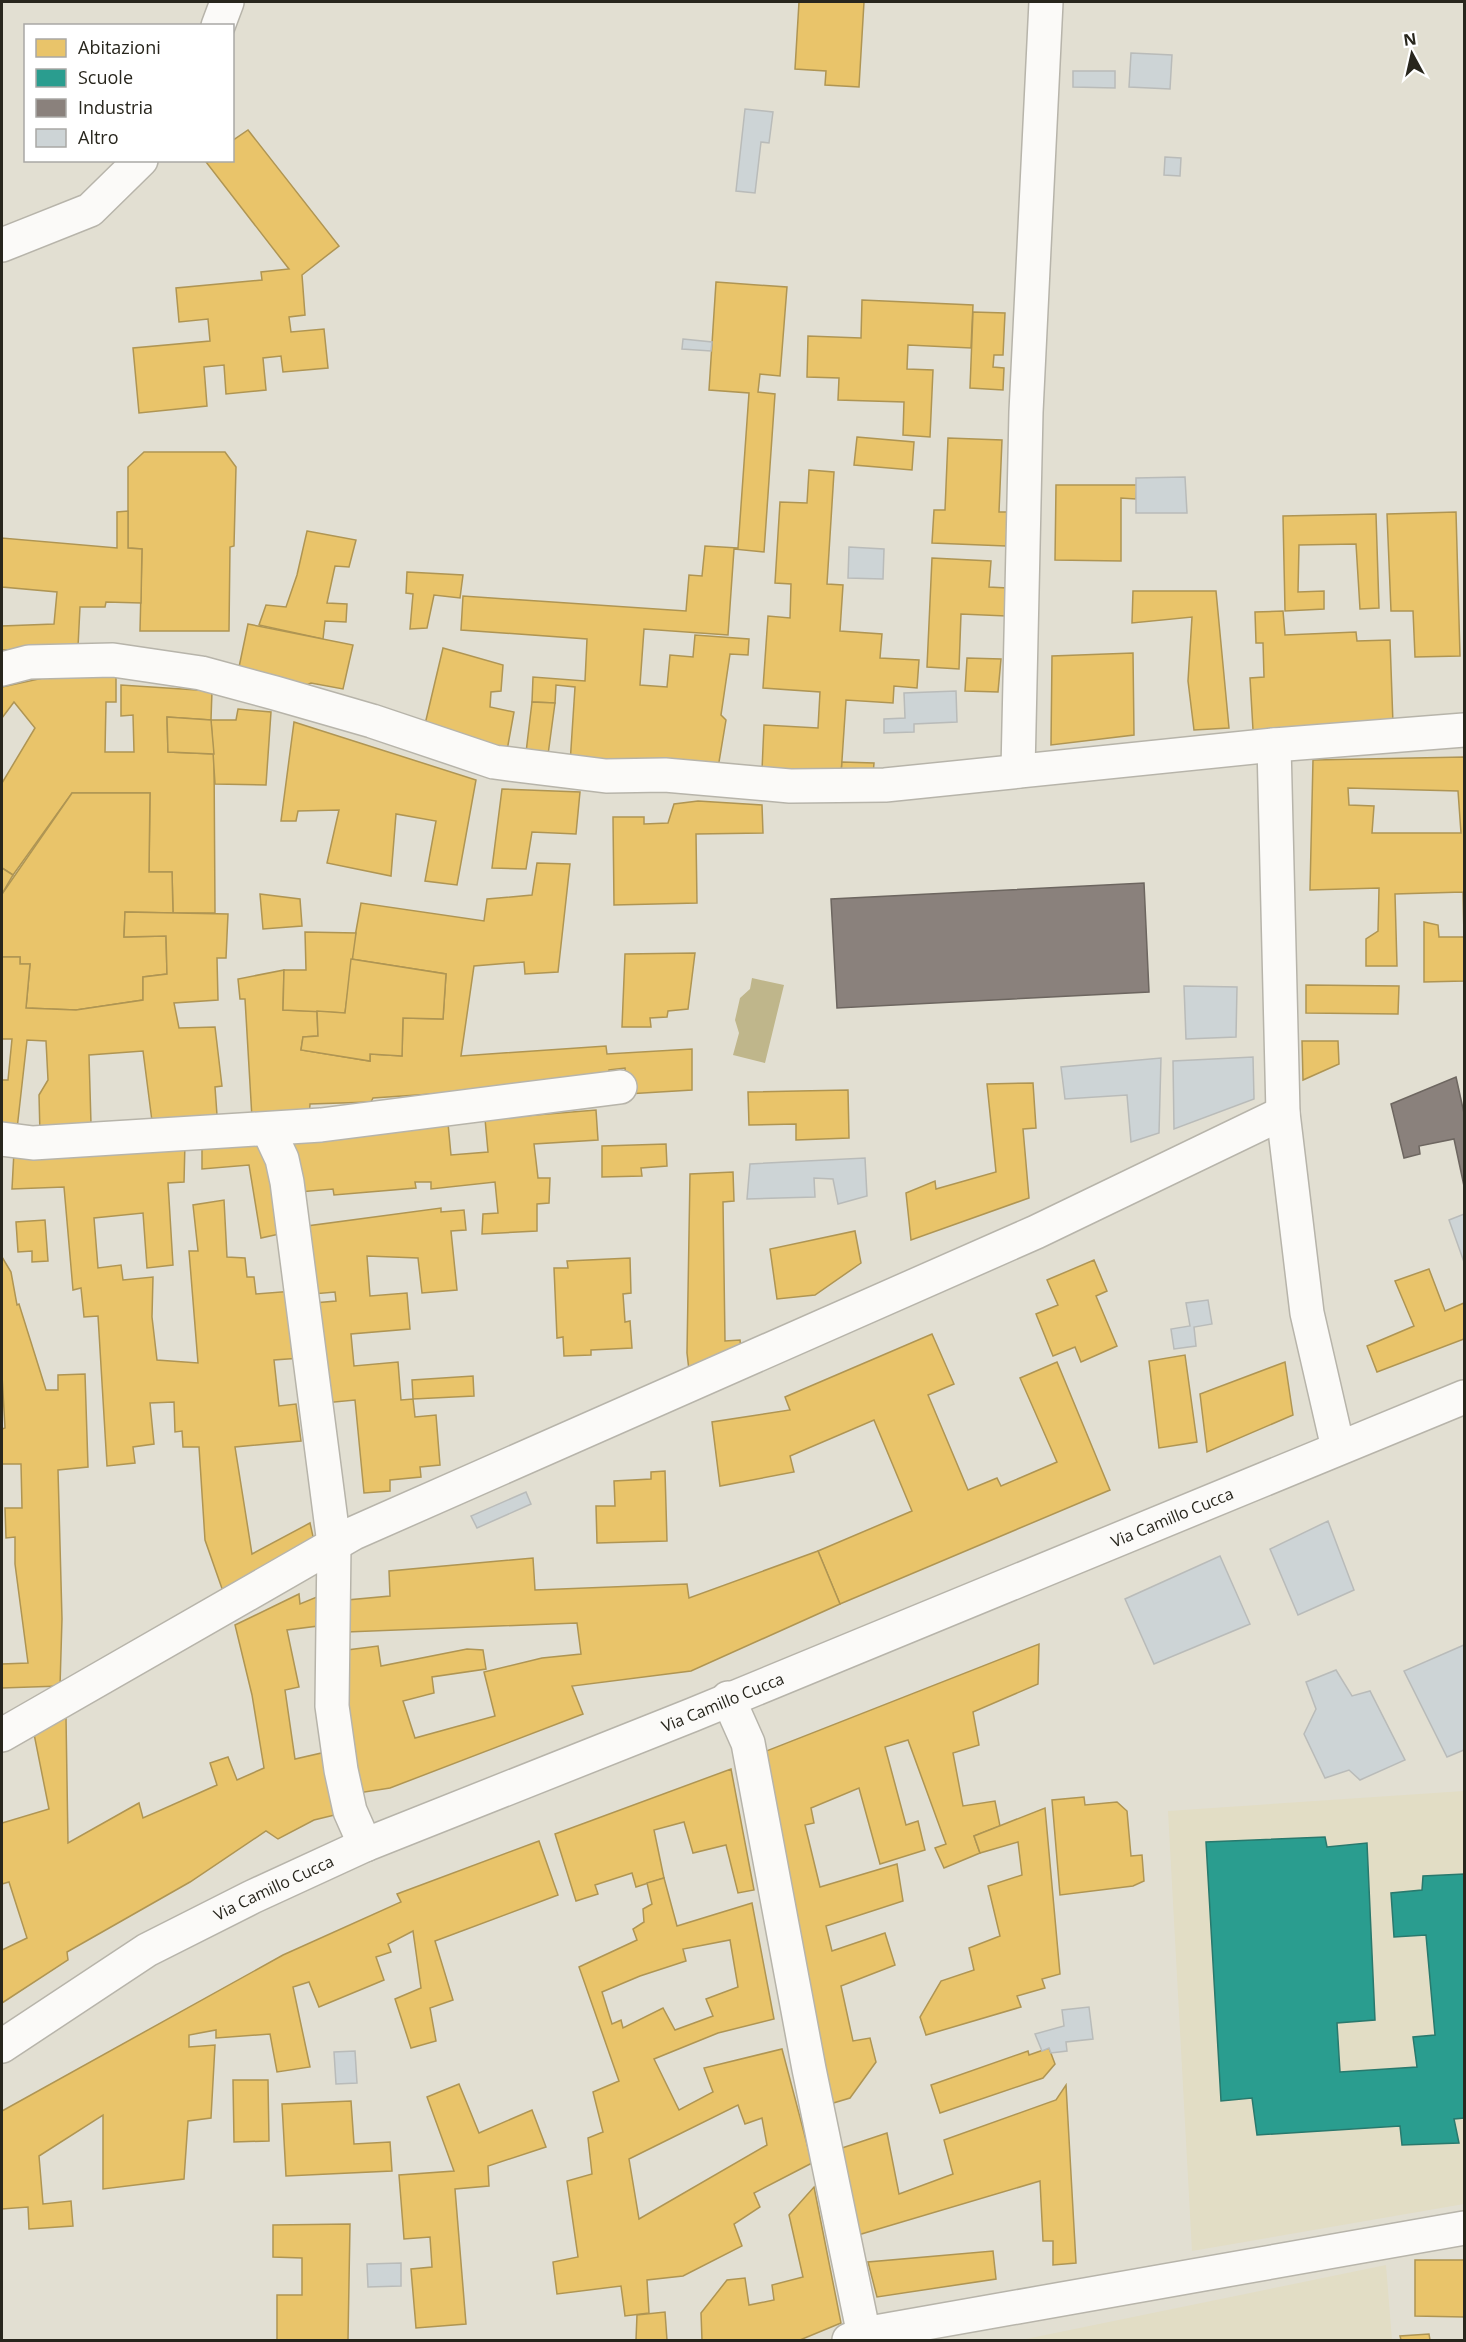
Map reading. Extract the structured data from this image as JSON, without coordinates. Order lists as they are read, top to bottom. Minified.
{"streets":{"street":["Via Camillo Cucca"]},"legend":["Abitazioni","Scuole","Industria","Altro"],"north":"top"}
